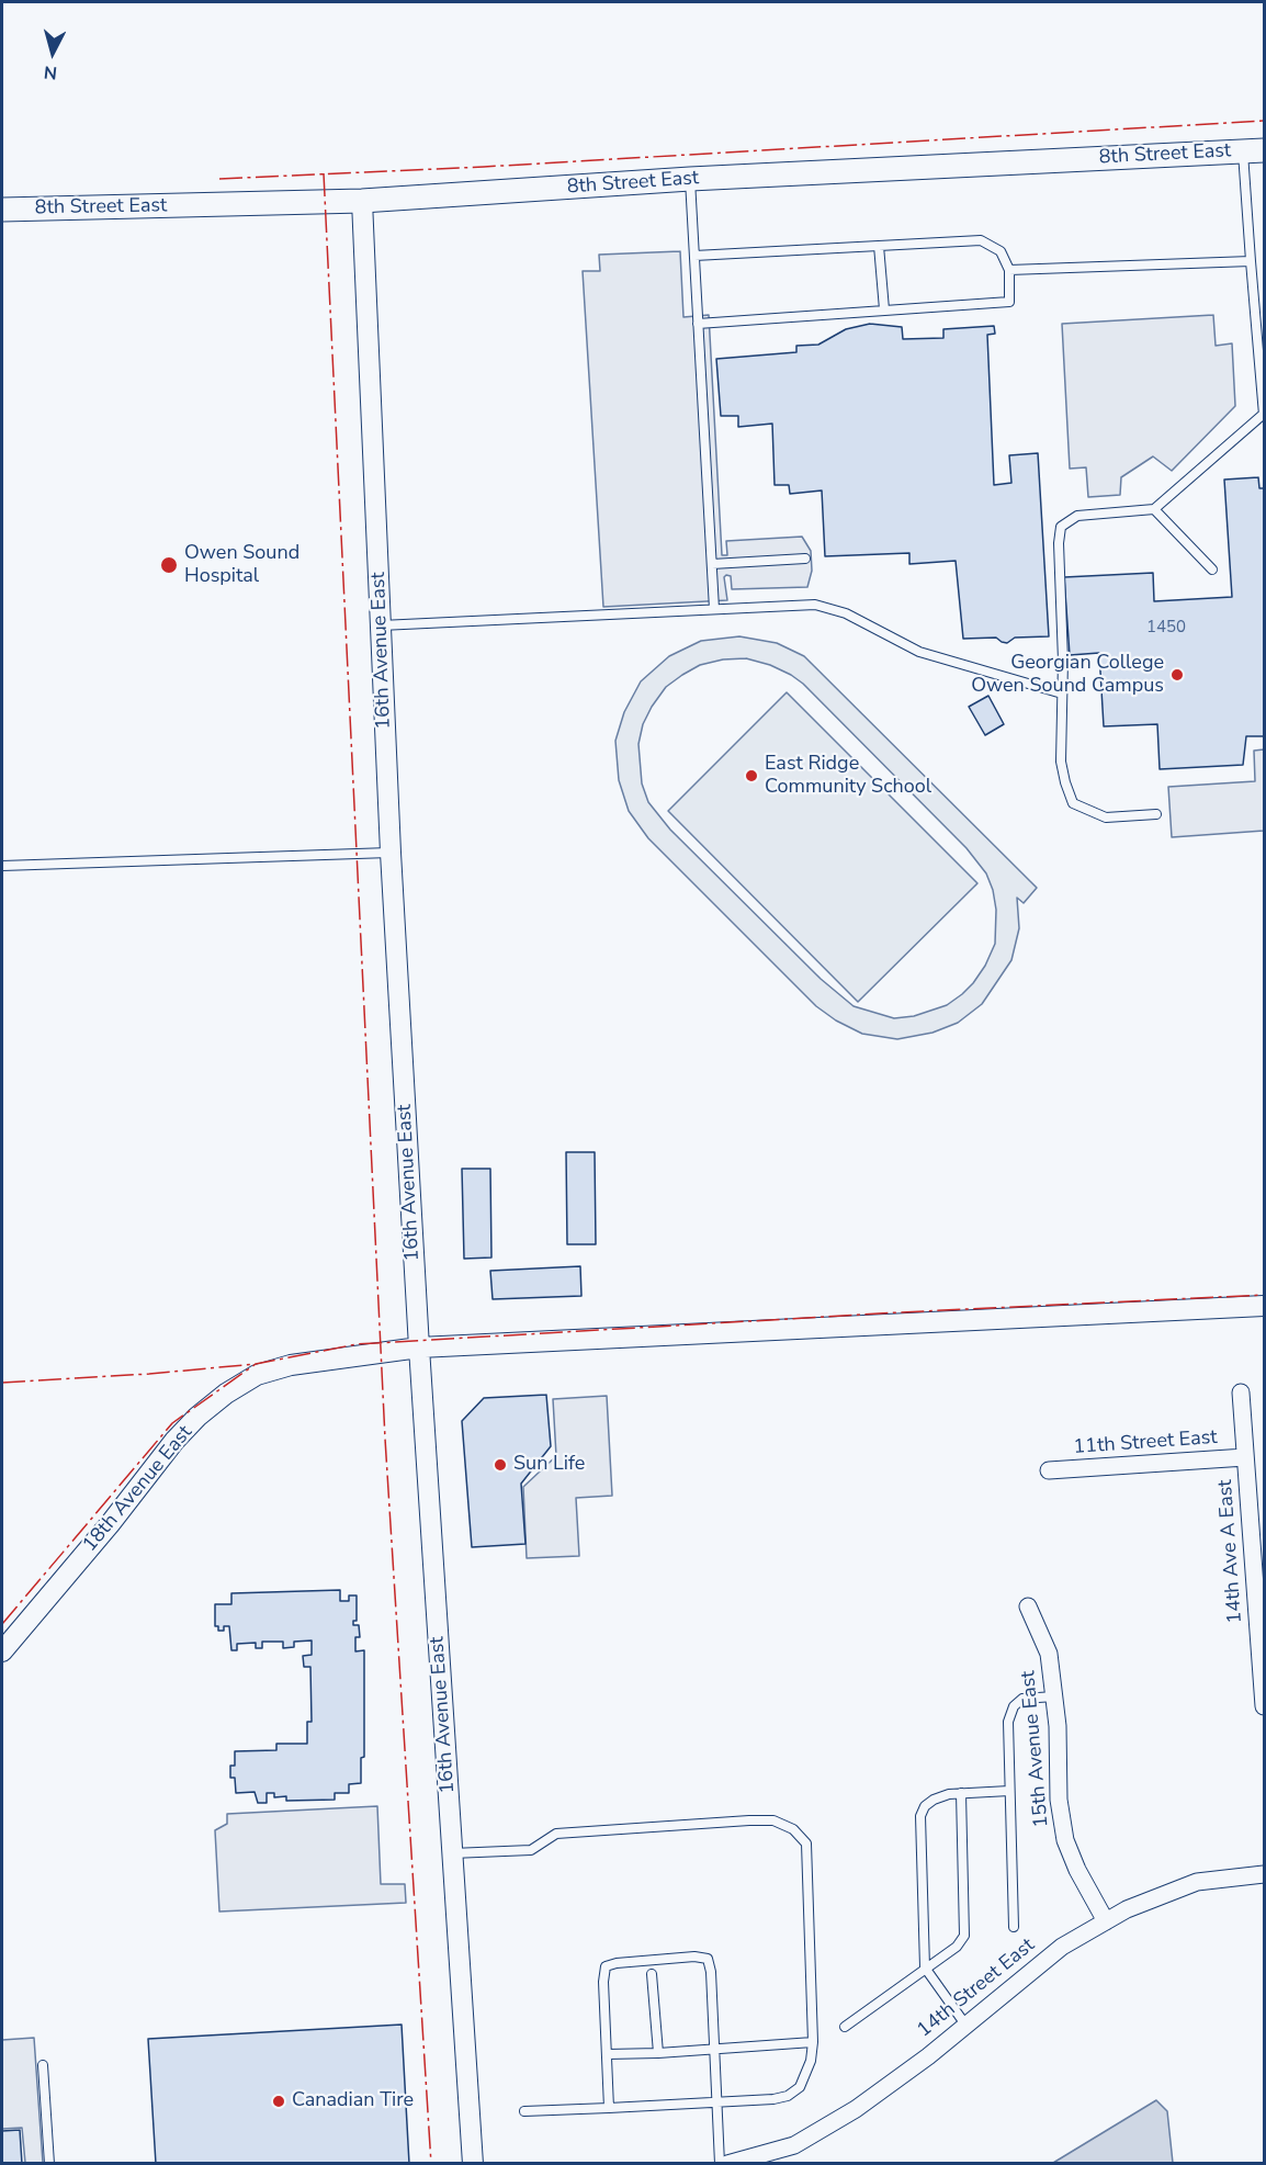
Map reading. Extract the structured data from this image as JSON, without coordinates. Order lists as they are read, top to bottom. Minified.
{"streets":{"main road":["8th Street East"],"street":["16th Avenue East","11th Street East","18th Avenue East","14th Ave A East","15th Avenue East","14th Street East"]},"crossings":[["8th Street East","16th Avenue East"],["16th Avenue East","18th Avenue East"],["11th Street East","14th Ave A East"],["15th Avenue East","14th Street East"]],"places":["Owen Sound Hospital","Georgian College Owen Sound Campus","East Ridge Community School","Sun Life","Canadian Tire"],"house_numbers":["1450"],"north":"bottom"}
